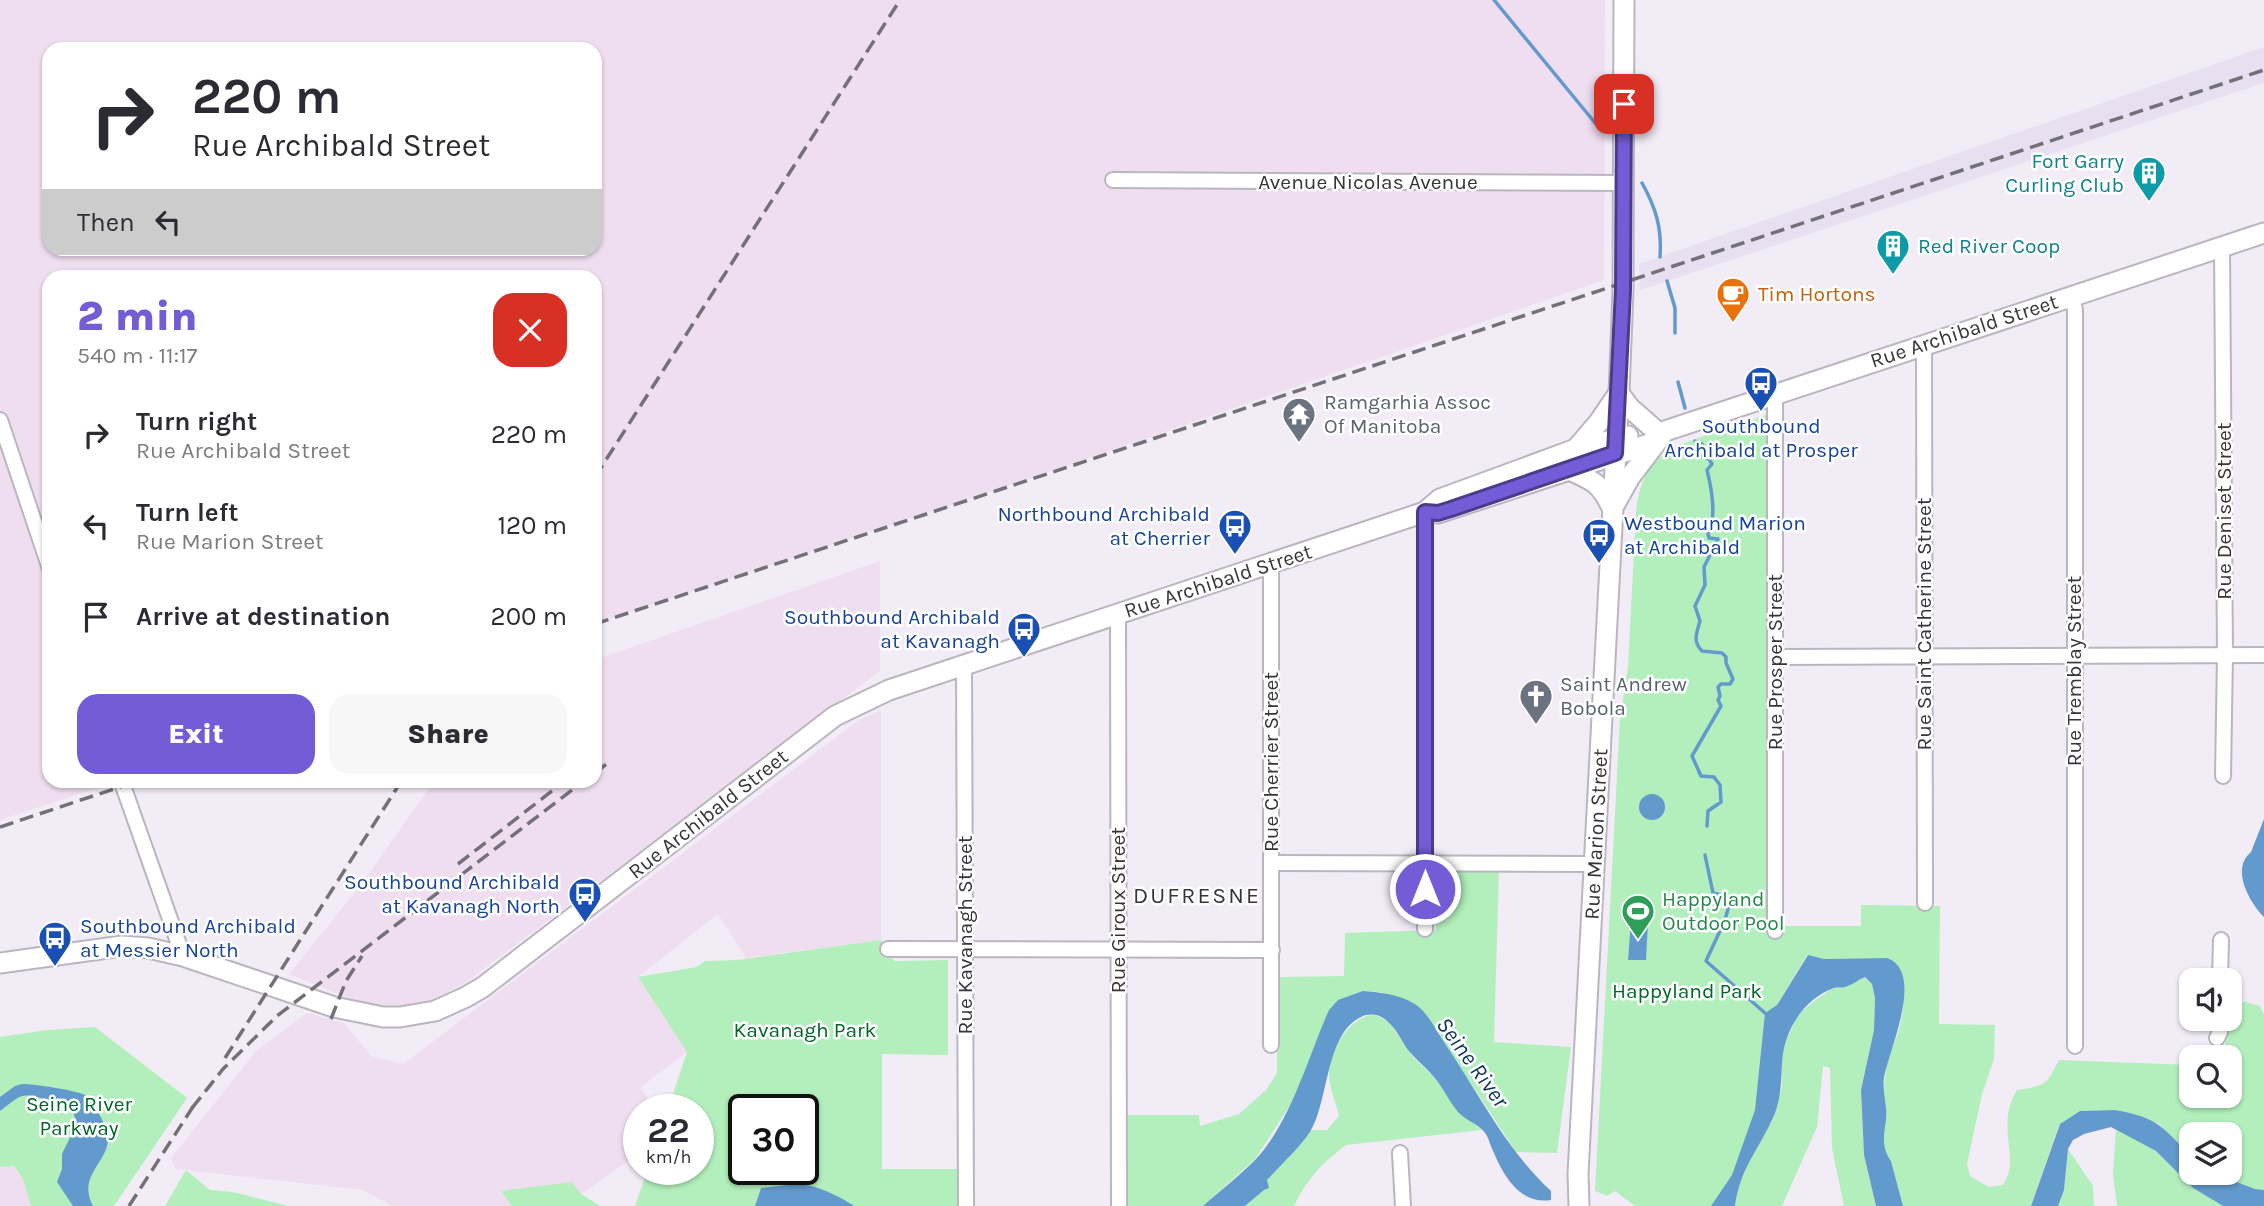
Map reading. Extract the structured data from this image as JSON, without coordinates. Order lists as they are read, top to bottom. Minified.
{"streets":{"main road":["Rue Archibald Street","Rue Marion Street"],"street":["Avenue Nicolas Avenue","Rue Deniset Street","Rue Saint Catherine Street","Rue Prosper Street","Rue Tremblay Street","Rue Cherrier Street","Rue Giroux Street","Rue Kavanagh Street"]},"crossings":[["Avenue Nicolas Avenue","Rue Marion Street"],["Rue Archibald Street","Rue Deniset Street"],["Rue Archibald Street","Rue Saint Catherine Street"],["Rue Archibald Street","Rue Prosper Street"],["Rue Archibald Street","Rue Tremblay Street"],["Rue Archibald Street","Rue Cherrier Street"],["Rue Archibald Street","Rue Marion Street"],["Rue Archibald Street","Rue Giroux Street"],["Rue Archibald Street","Rue Kavanagh Street"]],"districts":["DUFRESNE"],"water":["Seine River"],"parks":["Happyland Park","Kavanagh Park","Seine River Parkway"],"places":{"building":["Fort Garry Curling Club","Red River Coop"],"cafe":["Tim Hortons"],"bus stop":["Southbound Archibald at Prosper","Northbound Archibald at Cherrier","Westbound Marion at Archibald","Southbound Archibald at Kavanagh","Southbound Archibald at Kavanagh North","Southbound Archibald at Messier North"],"temple":["Ramgarhia Assoc Of Manitoba"],"church":["Saint Andrew Bobola"],"sports":["Happyland Outdoor Pool"]},"page":{"turn":["220 m","Rue Archibald Street"],"then":"Then","heading":["2 min","540 m · 11:17"],"list":[{"name":"Turn right","note":"Rue Archibald Street","value":"220 m"},{"name":"Turn left","note":"Rue Marion Street","value":"120 m"},{"name":"Arrive at destination","value":"200 m"}],"buttons":["Exit","Share"],"speed":"22 km/h","limit":"30"}}
